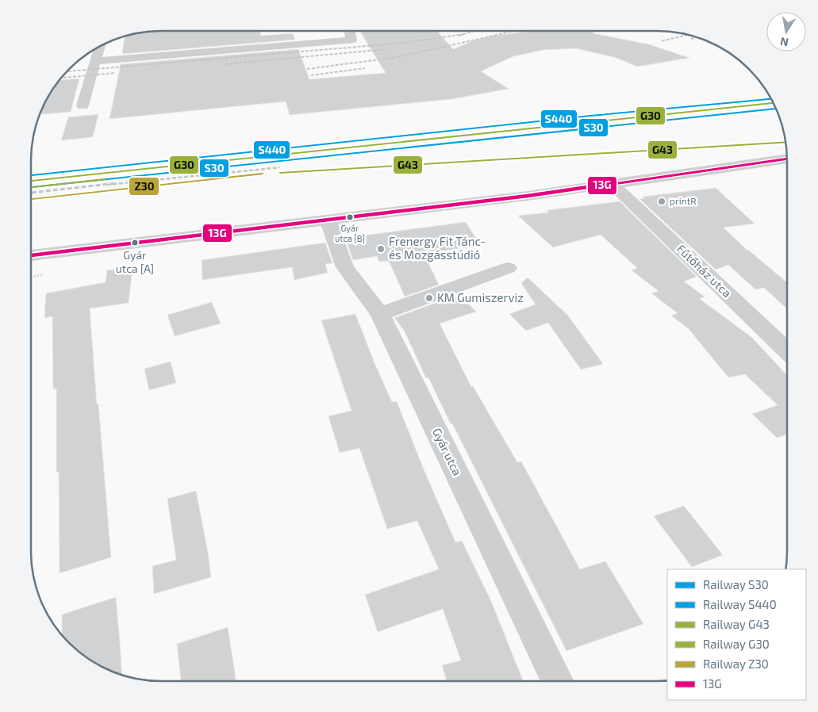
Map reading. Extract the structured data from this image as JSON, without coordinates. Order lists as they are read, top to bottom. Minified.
{"streets":{"street":["Fűtőház utca","Gyár utca"]},"places":["printR","Gyár utca [B]","Gyár utca [A]","Frenergy Fit Tánc- és Mozgásstúdió","KM Gumiszerviz"],"lines":["rail line S440","rail line G30","rail line S30","rail line G43","transit line 13G","rail line Z30"],"legend":["Railway S30","Railway S440","Railway G43","Railway G30","Railway Z30","13G"],"north":"bottom"}
